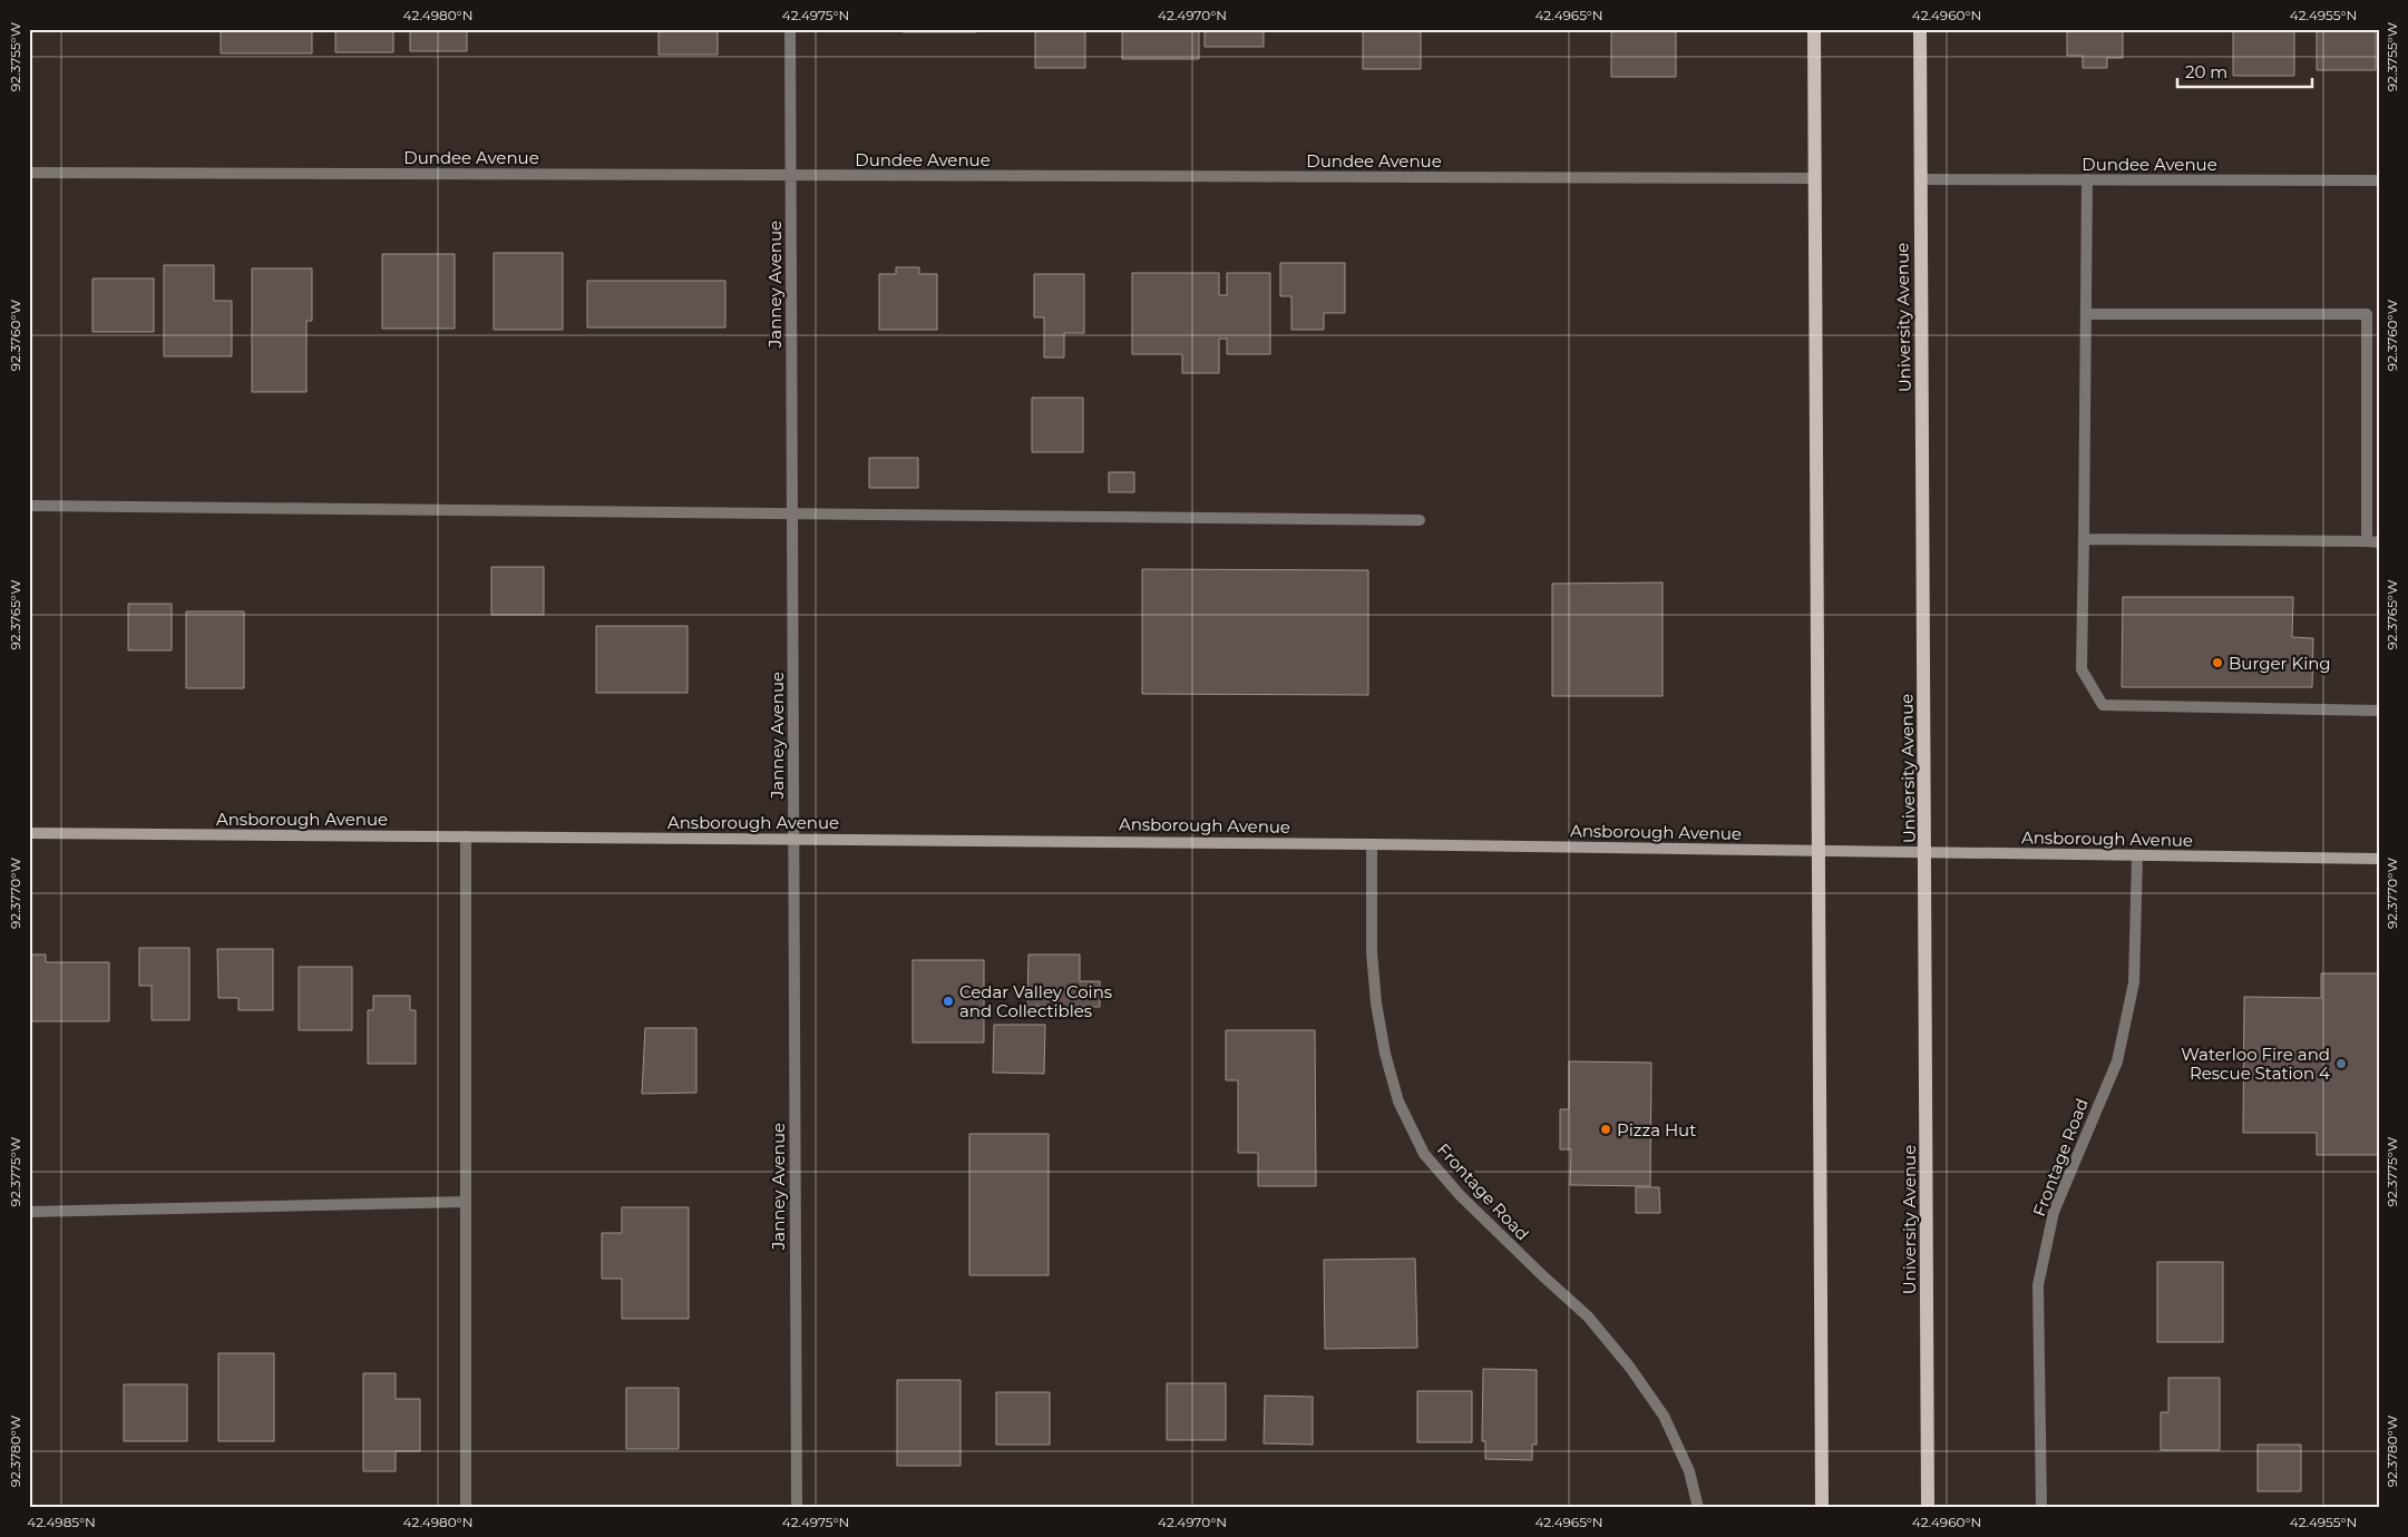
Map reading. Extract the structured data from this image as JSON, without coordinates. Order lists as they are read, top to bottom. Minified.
{"streets":{"main road":["University Avenue","Ansborough Avenue"],"street":["Dundee Avenue","Janney Avenue","Frontage Road"]},"crossings":[["Dundee Avenue","Janney Avenue"],["Dundee Avenue","University Avenue"],["Janney Avenue","Ansborough Avenue"],["University Avenue","Ansborough Avenue"],["Ansborough Avenue","Frontage Road"]],"places":["Burger King","Cedar Valley Coins and Collectibles","Waterloo Fire and Rescue Station 4","Pizza Hut"],"scale_bar":"20 m","coordinates":["42.4980°N","42.4975°N","42.4970°N","42.4965°N","42.4960°N","42.4955°N","92.3755°W","92.3760°W","92.3765°W","92.3770°W","92.3775°W","92.3780°W","42.4985°N"]}
